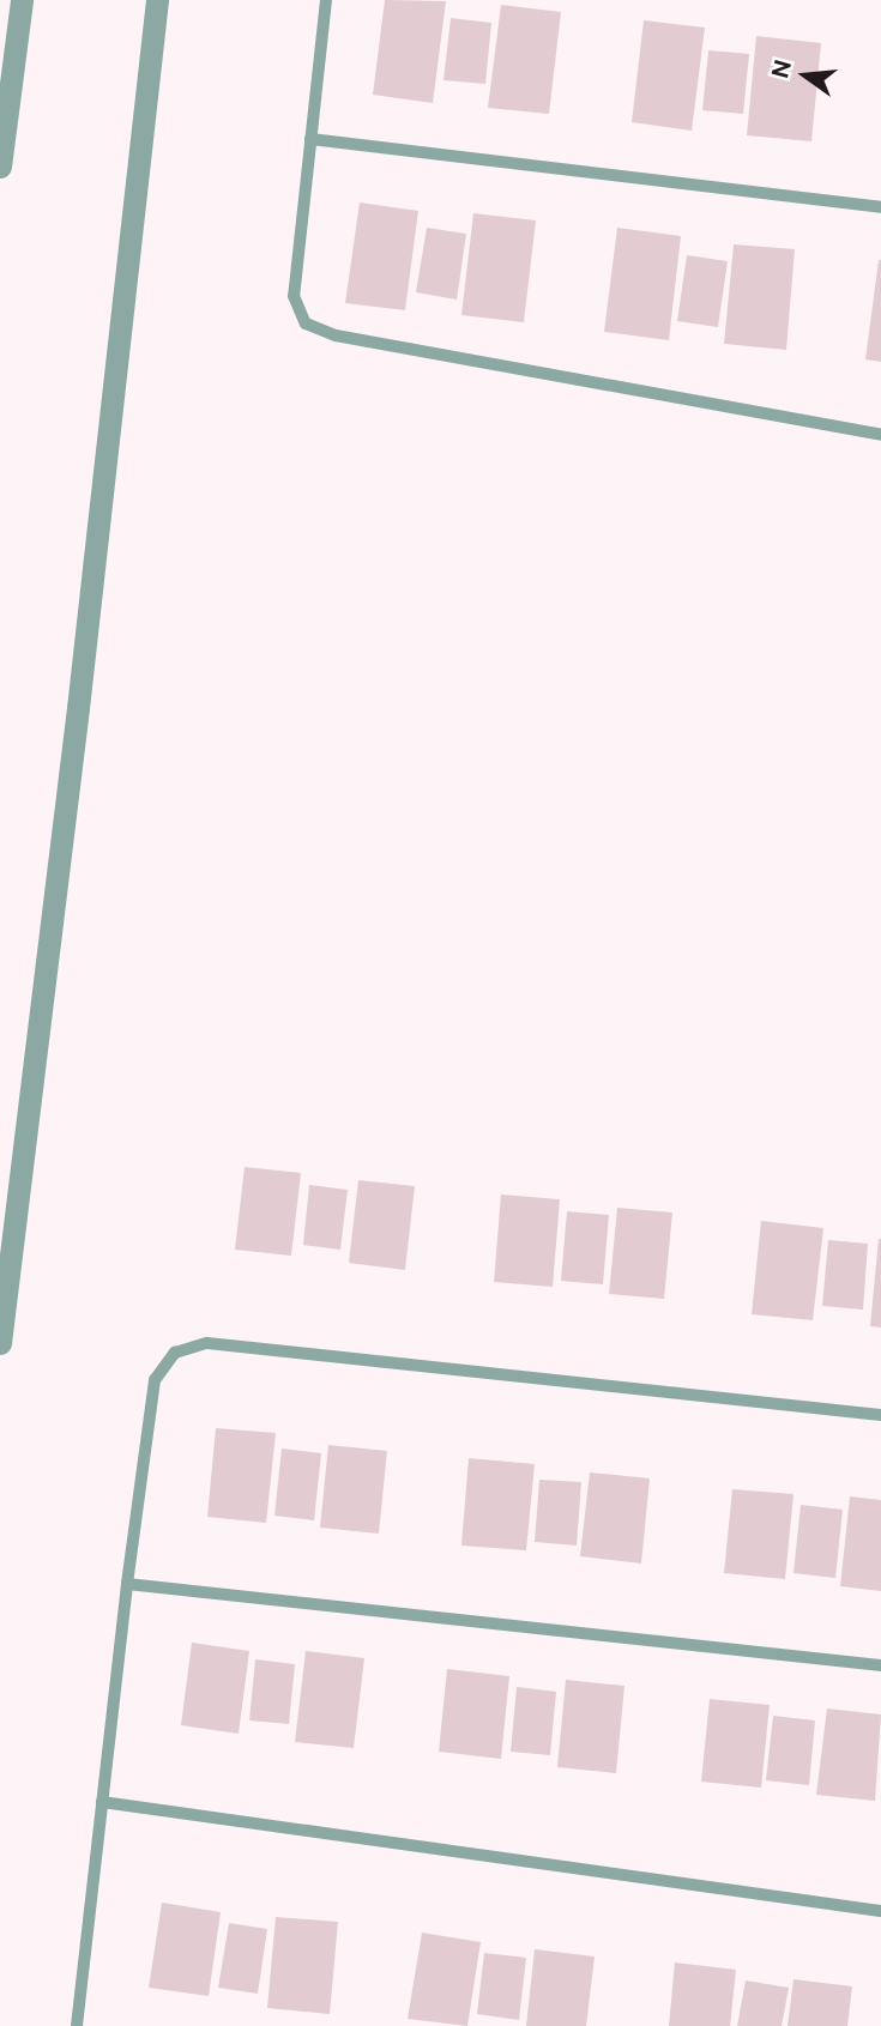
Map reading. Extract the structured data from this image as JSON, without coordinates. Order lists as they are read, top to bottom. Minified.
{"north":"left"}
